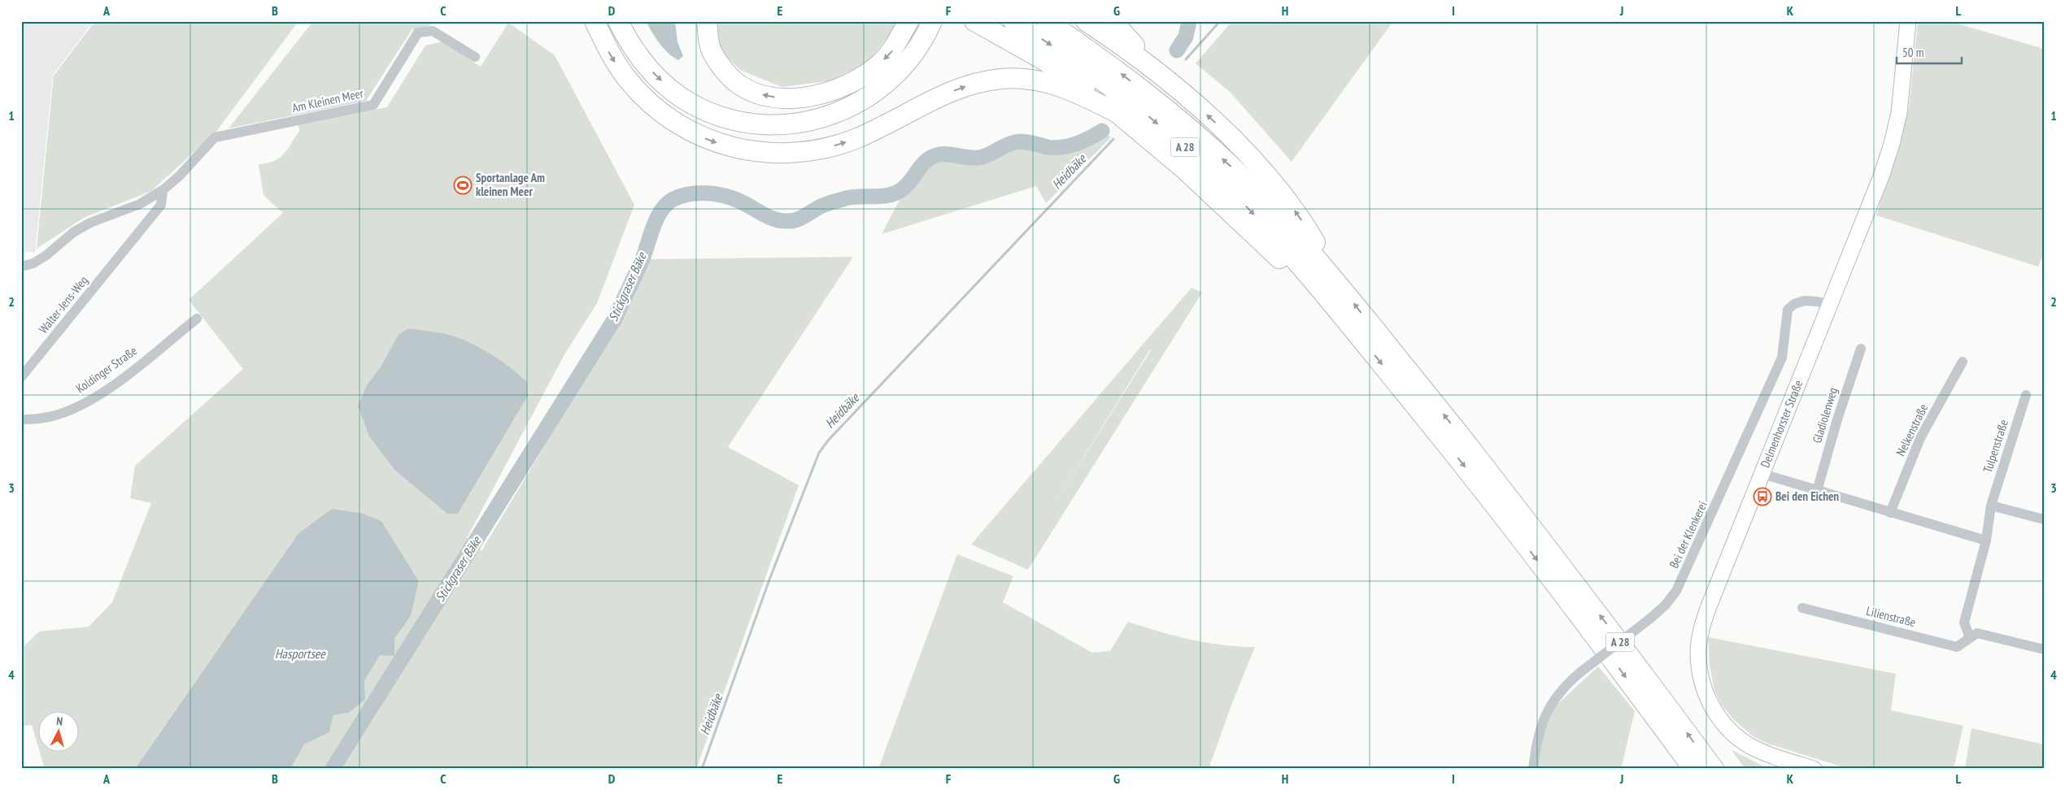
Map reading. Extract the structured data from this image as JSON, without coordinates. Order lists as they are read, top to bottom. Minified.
{"streets":{"highway":["A 28"],"street":["Am Kleinen Meer","Walter-Jens-Weg","Koldinger Straße","Gladiolenweg","Delmenhorster Straße","Nelkenstraße","Tulpenstraße","Bei der Klenkerei","Lilienstraße"]},"crossings":[["Am Kleinen Meer","Walter-Jens-Weg"],["Delmenhorster Straße","Bei der Klenkerei"]],"water":["Heidbäke","Stickgraser Bäke","Hasportsee"],"places":{"sports":["Sportanlage Am kleinen Meer"],"bus stop":["Bei den Eichen"]},"scale_bar":"50 m","north":"top","grid":{"columns":["A","B","C","D","E","F","G","H","I","J","K","L"],"rows":["1","2","3","4"]}}
